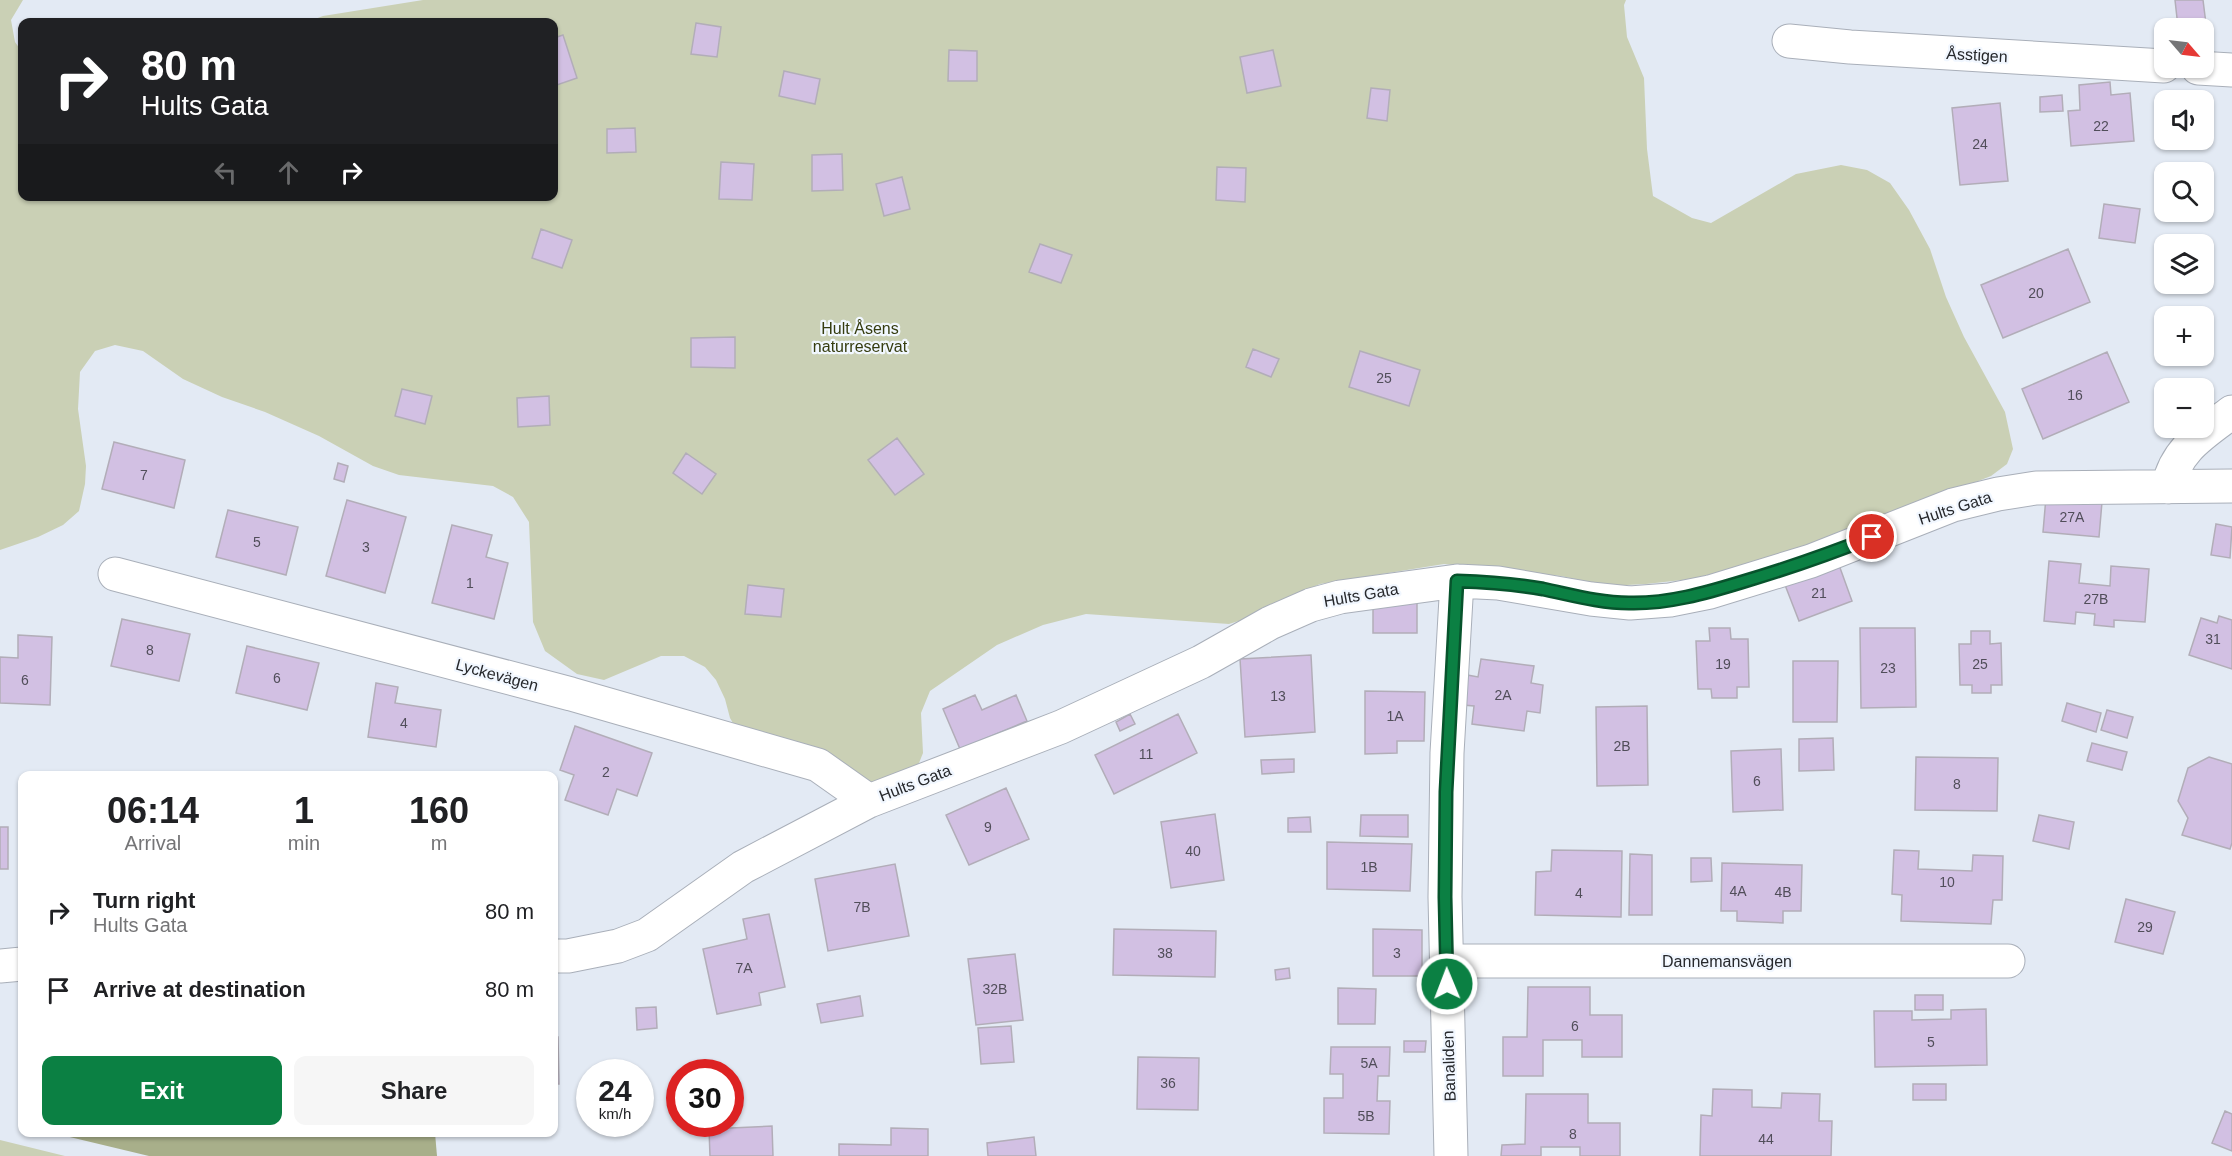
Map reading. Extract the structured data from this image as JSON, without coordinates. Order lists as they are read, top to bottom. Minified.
{"streets":{"street":["Åsstigen","Hults Gata","Lyckevägen","Dannemansvägen","Banaliden"]},"crossings":[["Hults Gata","Lyckevägen"],["Hults Gata","Banaliden"],["Dannemansvägen","Banaliden"]],"parks":["Hult Åsens naturreservat"],"house_numbers":["22","24","20","25","16","7","27A","5","3","1","21","27B","31","8","19","25","23","6","6","2A","13","1A","4","2B","11","2","6","8","9","40","1B","10","4A","4B","4","7B","29","38","3","7A","32B","6","5","5A","36","5B","8","44"],"north":"bottom right","page":{"map_buttons":["+","−"],"turn":["80 m","Hults Gata"],"eta":["06:14","Arrival","1","min","160","m"],"list":[{"name":"Turn right","note":"Hults Gata","value":"80 m"},{"name":"Arrive at destination","value":"80 m"}],"buttons":["Exit","Share"],"speed":"24 km/h","limit":"30"}}
